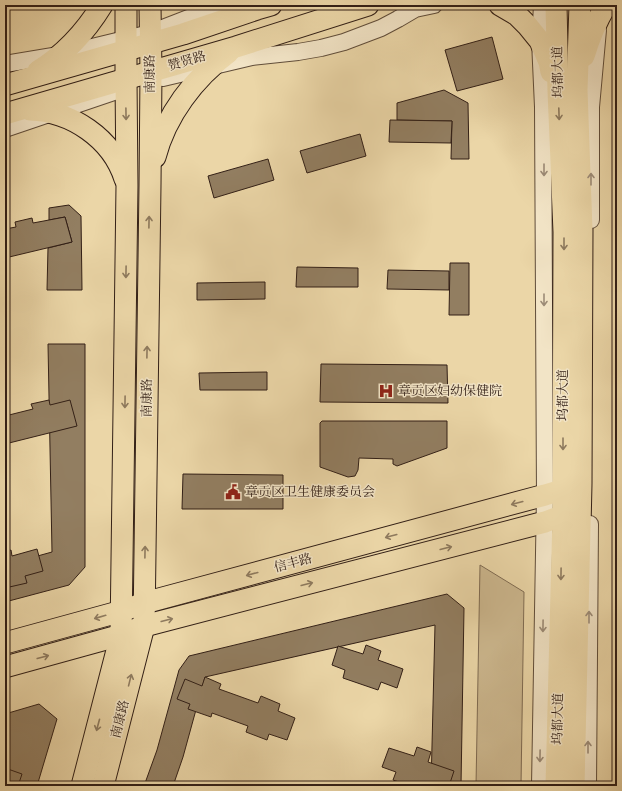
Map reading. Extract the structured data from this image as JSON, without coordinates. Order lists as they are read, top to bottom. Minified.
{"streets":{"main road":["赞贤路","坞都大道","南康路","信丰路"]},"crossings":[["赞贤路","南康路"],["坞都大道","信丰路"],["南康路","信丰路"]],"places":{"hospital":["章贡区妇幼保健院"],"public building":["章贡区卫生健康委员会"]}}
